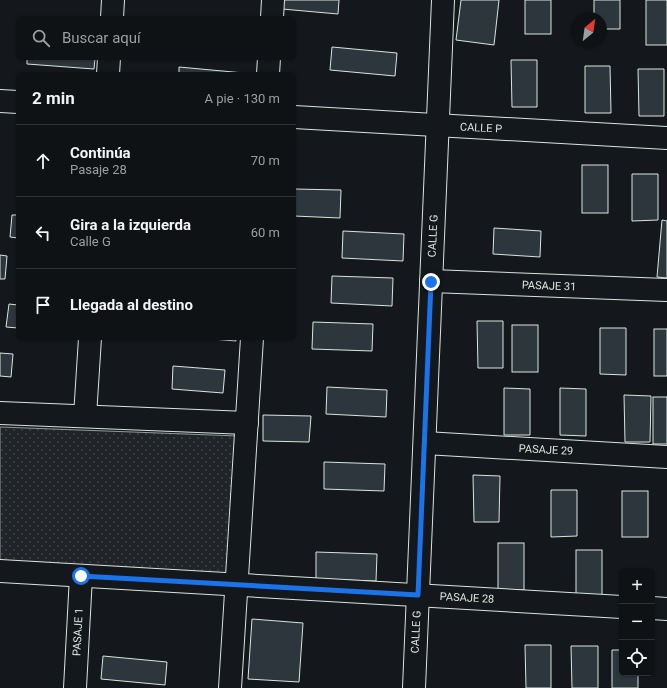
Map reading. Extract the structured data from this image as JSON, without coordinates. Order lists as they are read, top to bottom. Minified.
{"streets":{"street":["CALLE P","CALLE G","PASAJE 31","PASAJE 29","PASAJE 28","PASAJE 1"]},"crossings":[["CALLE P","CALLE G"],["CALLE G","PASAJE 31"],["CALLE G","PASAJE 29"],["CALLE G","PASAJE 28"],["PASAJE 28","PASAJE 1"]],"north":"top right","page":{"search":"Buscar aquí","heading":["2 min","A pie · 130 m"],"list":[["Continúa","Pasaje 28","70 m"],["Gira a la izquierda","Calle G","60 m"],"Llegada al destino"],"map_buttons":["+","−"]}}
